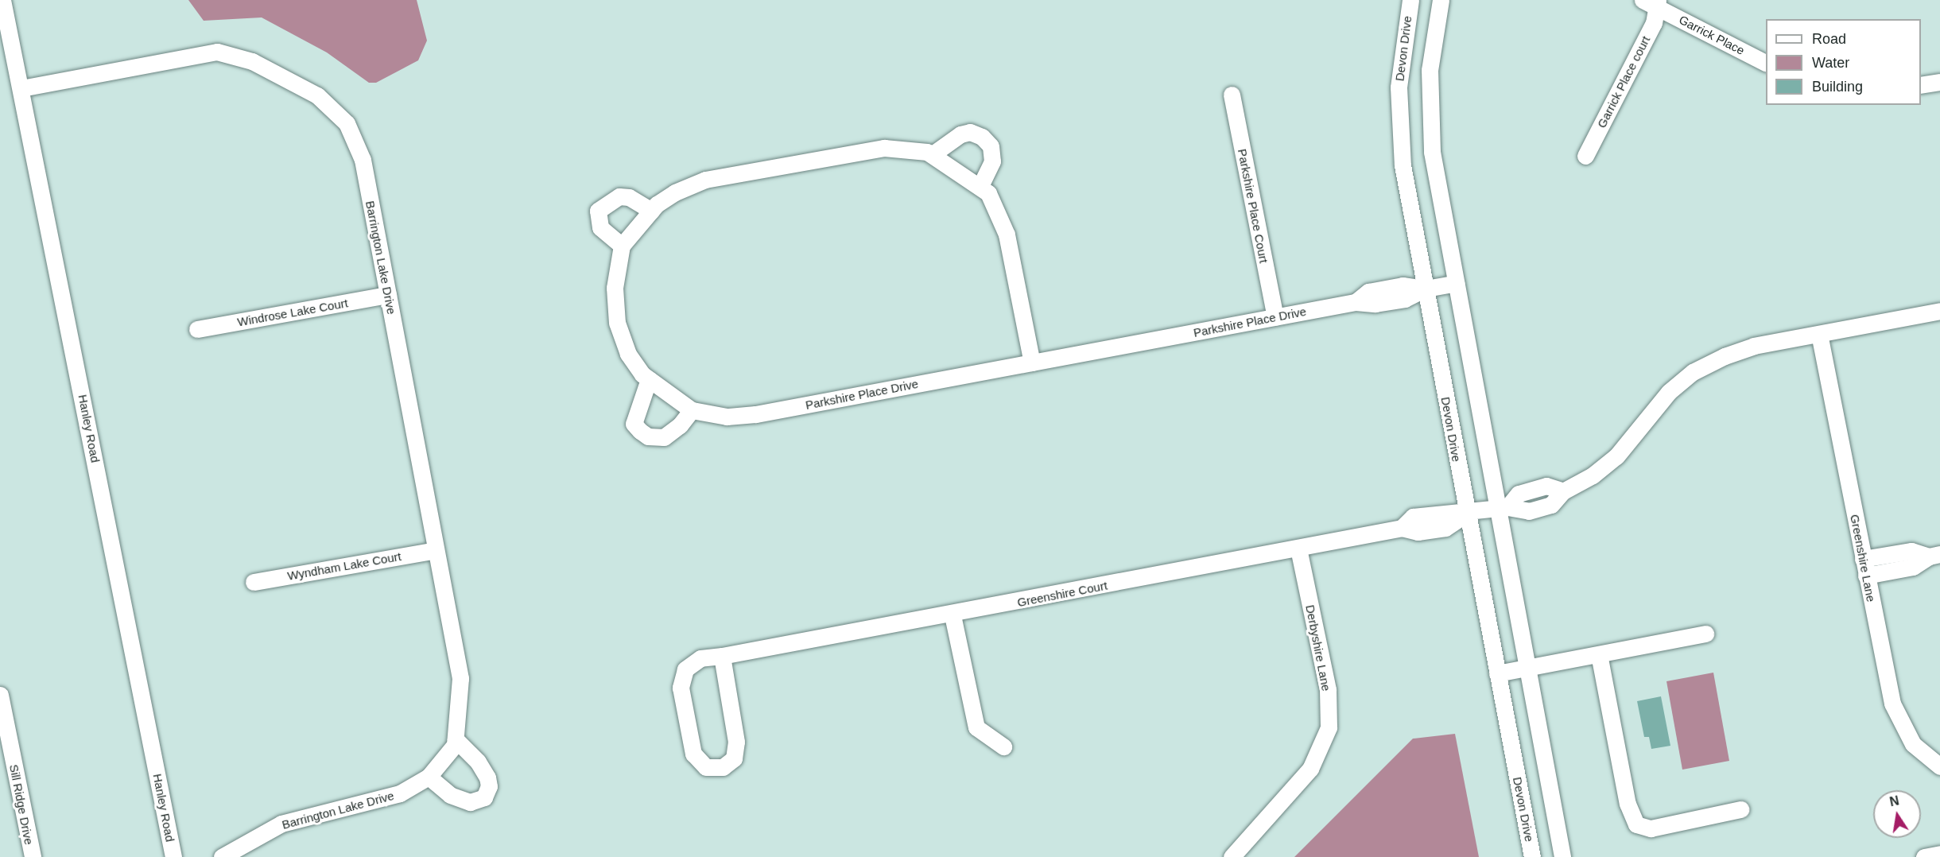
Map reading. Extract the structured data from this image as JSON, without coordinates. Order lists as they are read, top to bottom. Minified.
{"streets":{"street":["Garrick Place","Devon Drive","Garrick Place court","Parkshire Place Court","Barrington Lake Drive","Windrose Lake Court","Parkshire Place Drive","Hanley Road","Greenshire Lane","Wyndham Lake Court","Greenshire Court","Derbyshire Lane","Sill Ridge Drive"]},"crossings":[["Garrick Place","Garrick Place court"],["Devon Drive","Parkshire Place Drive"],["Devon Drive","Greenshire Court"],["Parkshire Place Court","Parkshire Place Drive"],["Barrington Lake Drive","Windrose Lake Court"],["Barrington Lake Drive","Hanley Road"],["Barrington Lake Drive","Wyndham Lake Court"],["Greenshire Court","Derbyshire Lane"]],"legend":["Road","Water","Building"],"north":"top"}
